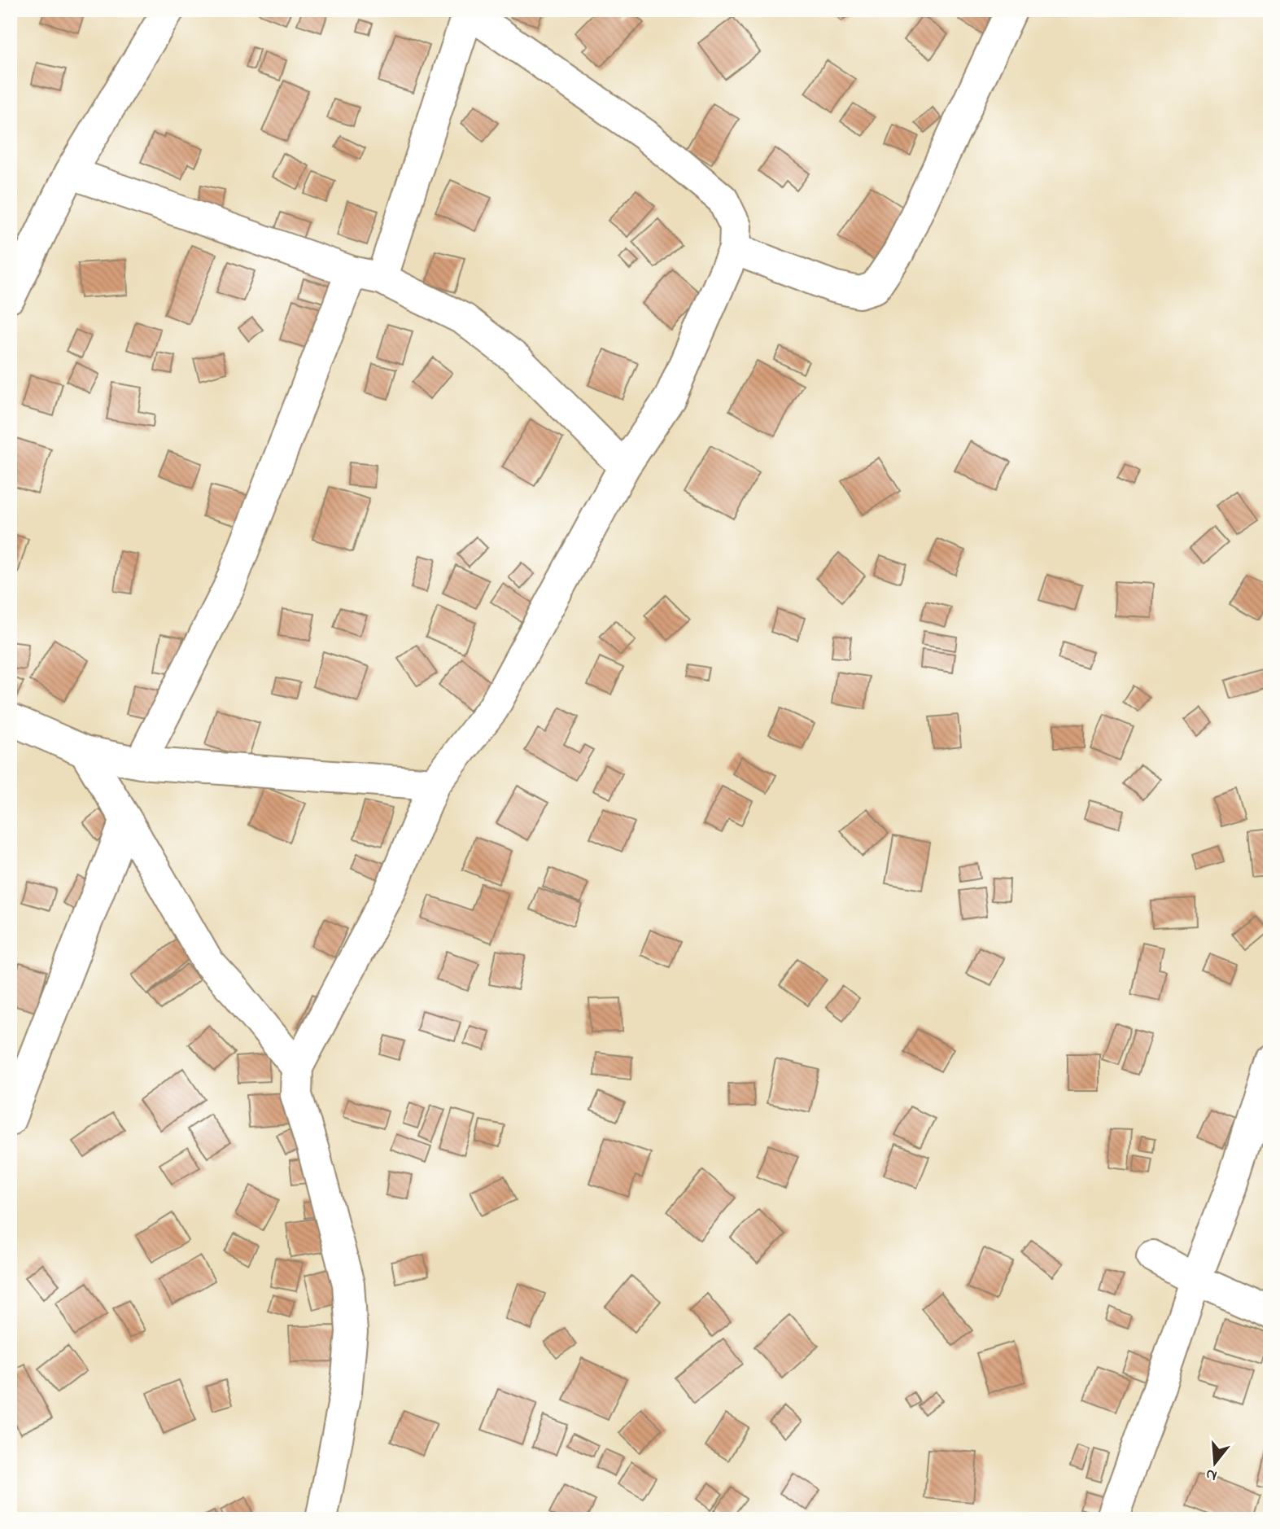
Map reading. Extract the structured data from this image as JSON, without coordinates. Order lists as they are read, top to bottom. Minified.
{"north":"bottom"}
